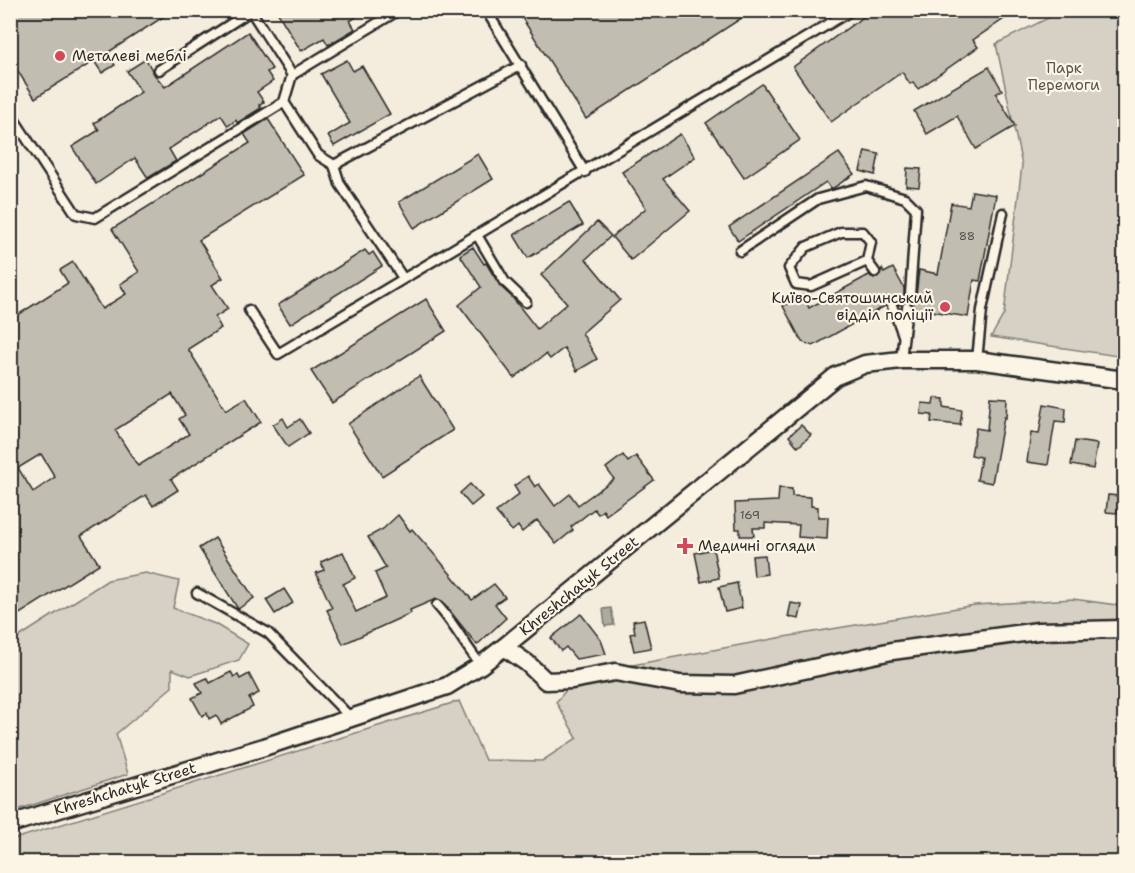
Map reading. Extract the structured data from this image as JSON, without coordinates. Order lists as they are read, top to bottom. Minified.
{"streets":{"street":["Khreshchatyk Street"]},"parks":["Парк Перемоги"],"places":{"other":["Металеві меблі","Київо-Святошинський відділ поліції"],"health":["Медичні огляди"]},"house_numbers":["88","169"]}
